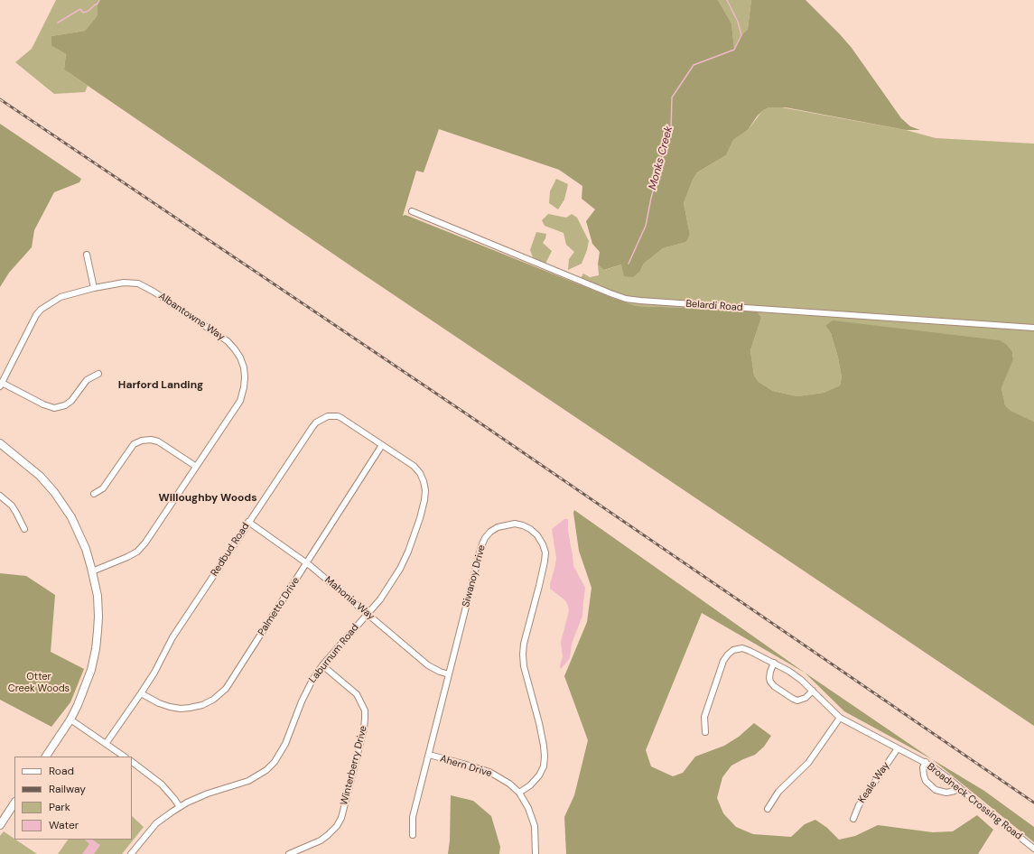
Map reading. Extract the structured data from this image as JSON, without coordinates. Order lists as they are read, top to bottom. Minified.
{"streets":{"street":["Belardi Road","Albantowne Way","Redbud Road","Siwanoy Drive","Mahonia Way","Palmetto Drive","Laburnum Road","Winterberry Drive","Ahern Drive","Keale Way","Broadneck Crossing Road"]},"crossings":[["Redbud Road","Mahonia Way"],["Redbud Road","Palmetto Drive"],["Redbud Road","Laburnum Road"],["Siwanoy Drive","Mahonia Way"],["Siwanoy Drive","Ahern Drive"],["Mahonia Way","Palmetto Drive"],["Mahonia Way","Laburnum Road"],["Palmetto Drive","Laburnum Road"],["Laburnum Road","Winterberry Drive"],["Keale Way","Broadneck Crossing Road"]],"districts":["Harford Landing","Willoughby Woods"],"water":["Monks Creek"],"parks":["Otter Creek Woods"],"legend":["Road","Railway","Park","Water"]}
